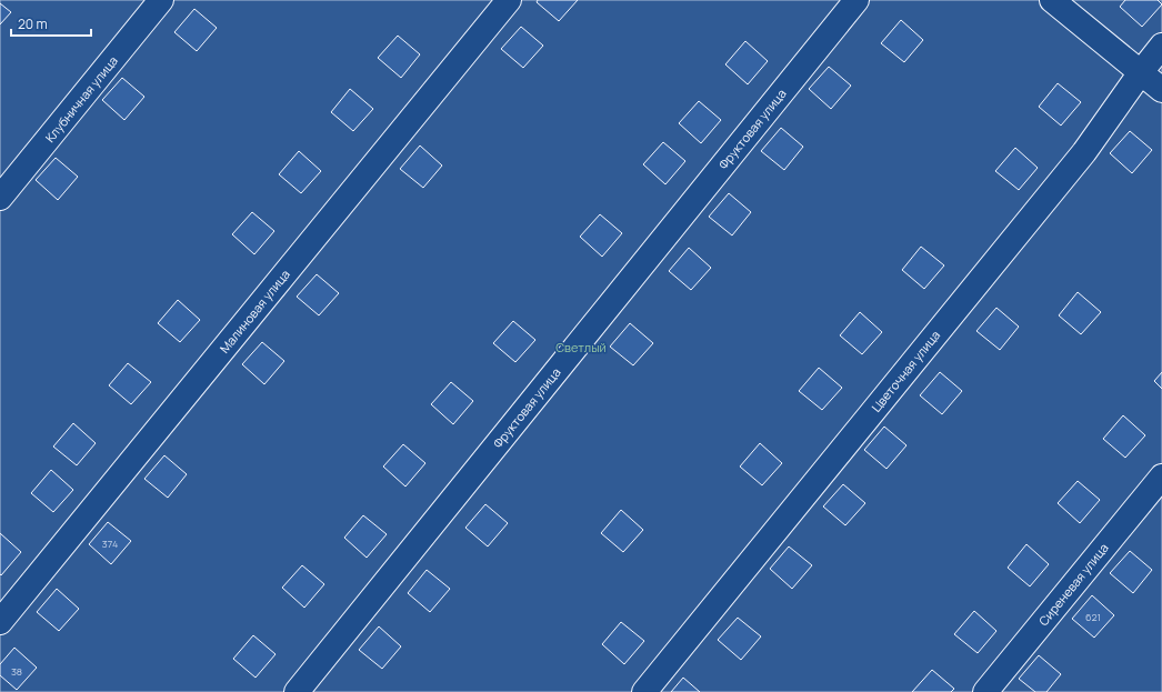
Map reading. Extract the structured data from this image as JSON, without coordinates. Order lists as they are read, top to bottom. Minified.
{"streets":{"street":["Клубничная улица","Фруктовая улица","Малиновая улица","Цветочная улица","Сиреневая улица"]},"parks":["Светлый"],"house_numbers":["374","621","38"],"scale_bar":"20 m"}
